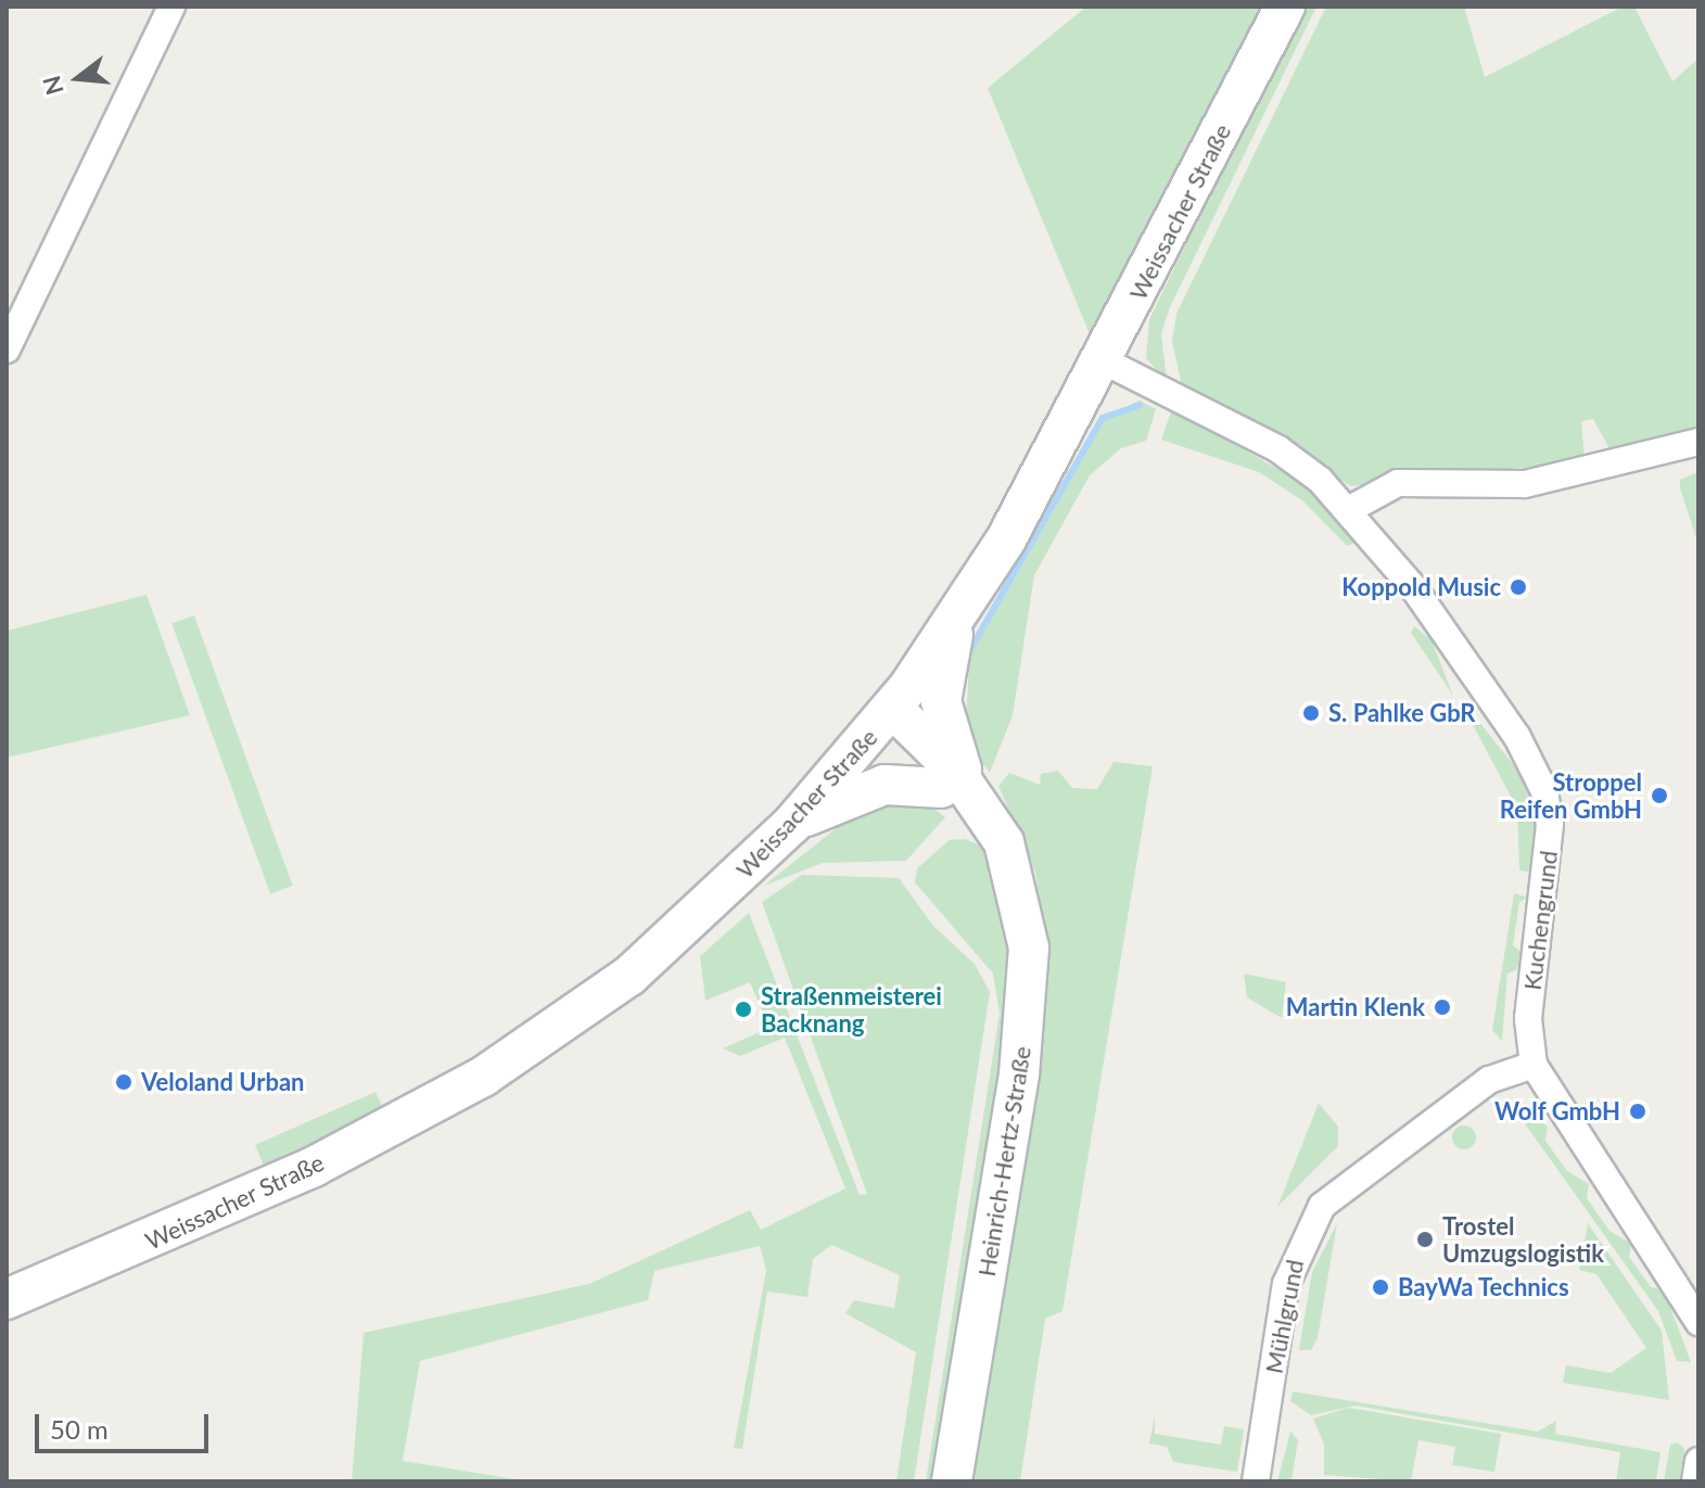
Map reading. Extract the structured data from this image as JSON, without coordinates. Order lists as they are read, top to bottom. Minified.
{"streets":{"main road":["Weissacher Straße","Heinrich-Hertz-Straße"],"street":["Kuchengrund","Mühlgrund"]},"crossings":[["Weissacher Straße","Kuchengrund"],["Weissacher Straße","Heinrich-Hertz-Straße"],["Kuchengrund","Mühlgrund"]],"places":["Koppold Music","S. Pahlke GbR","Stroppel Reifen GmbH","Martin Klenk","Straßenmeisterei Backnang","Veloland Urban","Wolf GmbH","Trostel Umzugslogistik","BayWa Technics"],"scale_bar":"50 m","north":"left"}
